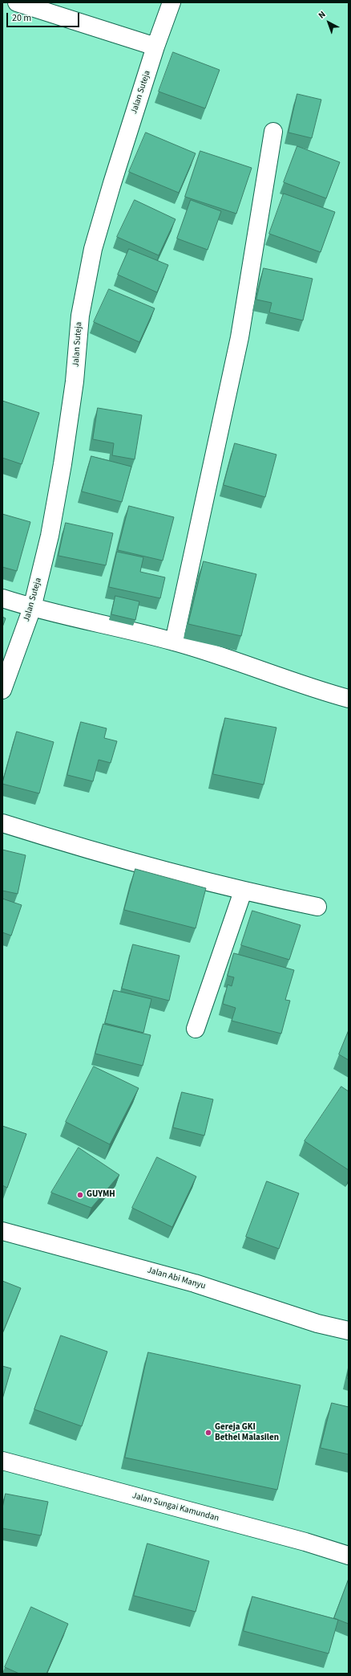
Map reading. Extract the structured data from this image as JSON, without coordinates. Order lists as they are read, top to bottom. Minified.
{"streets":{"street":["Jalan Suteja","Jalan Abi Manyu","Jalan Sungai Kamundan"]},"places":["GUYMH","Gereja GKI Bethel Malasilen"],"scale_bar":"20 m","north":"top left"}
